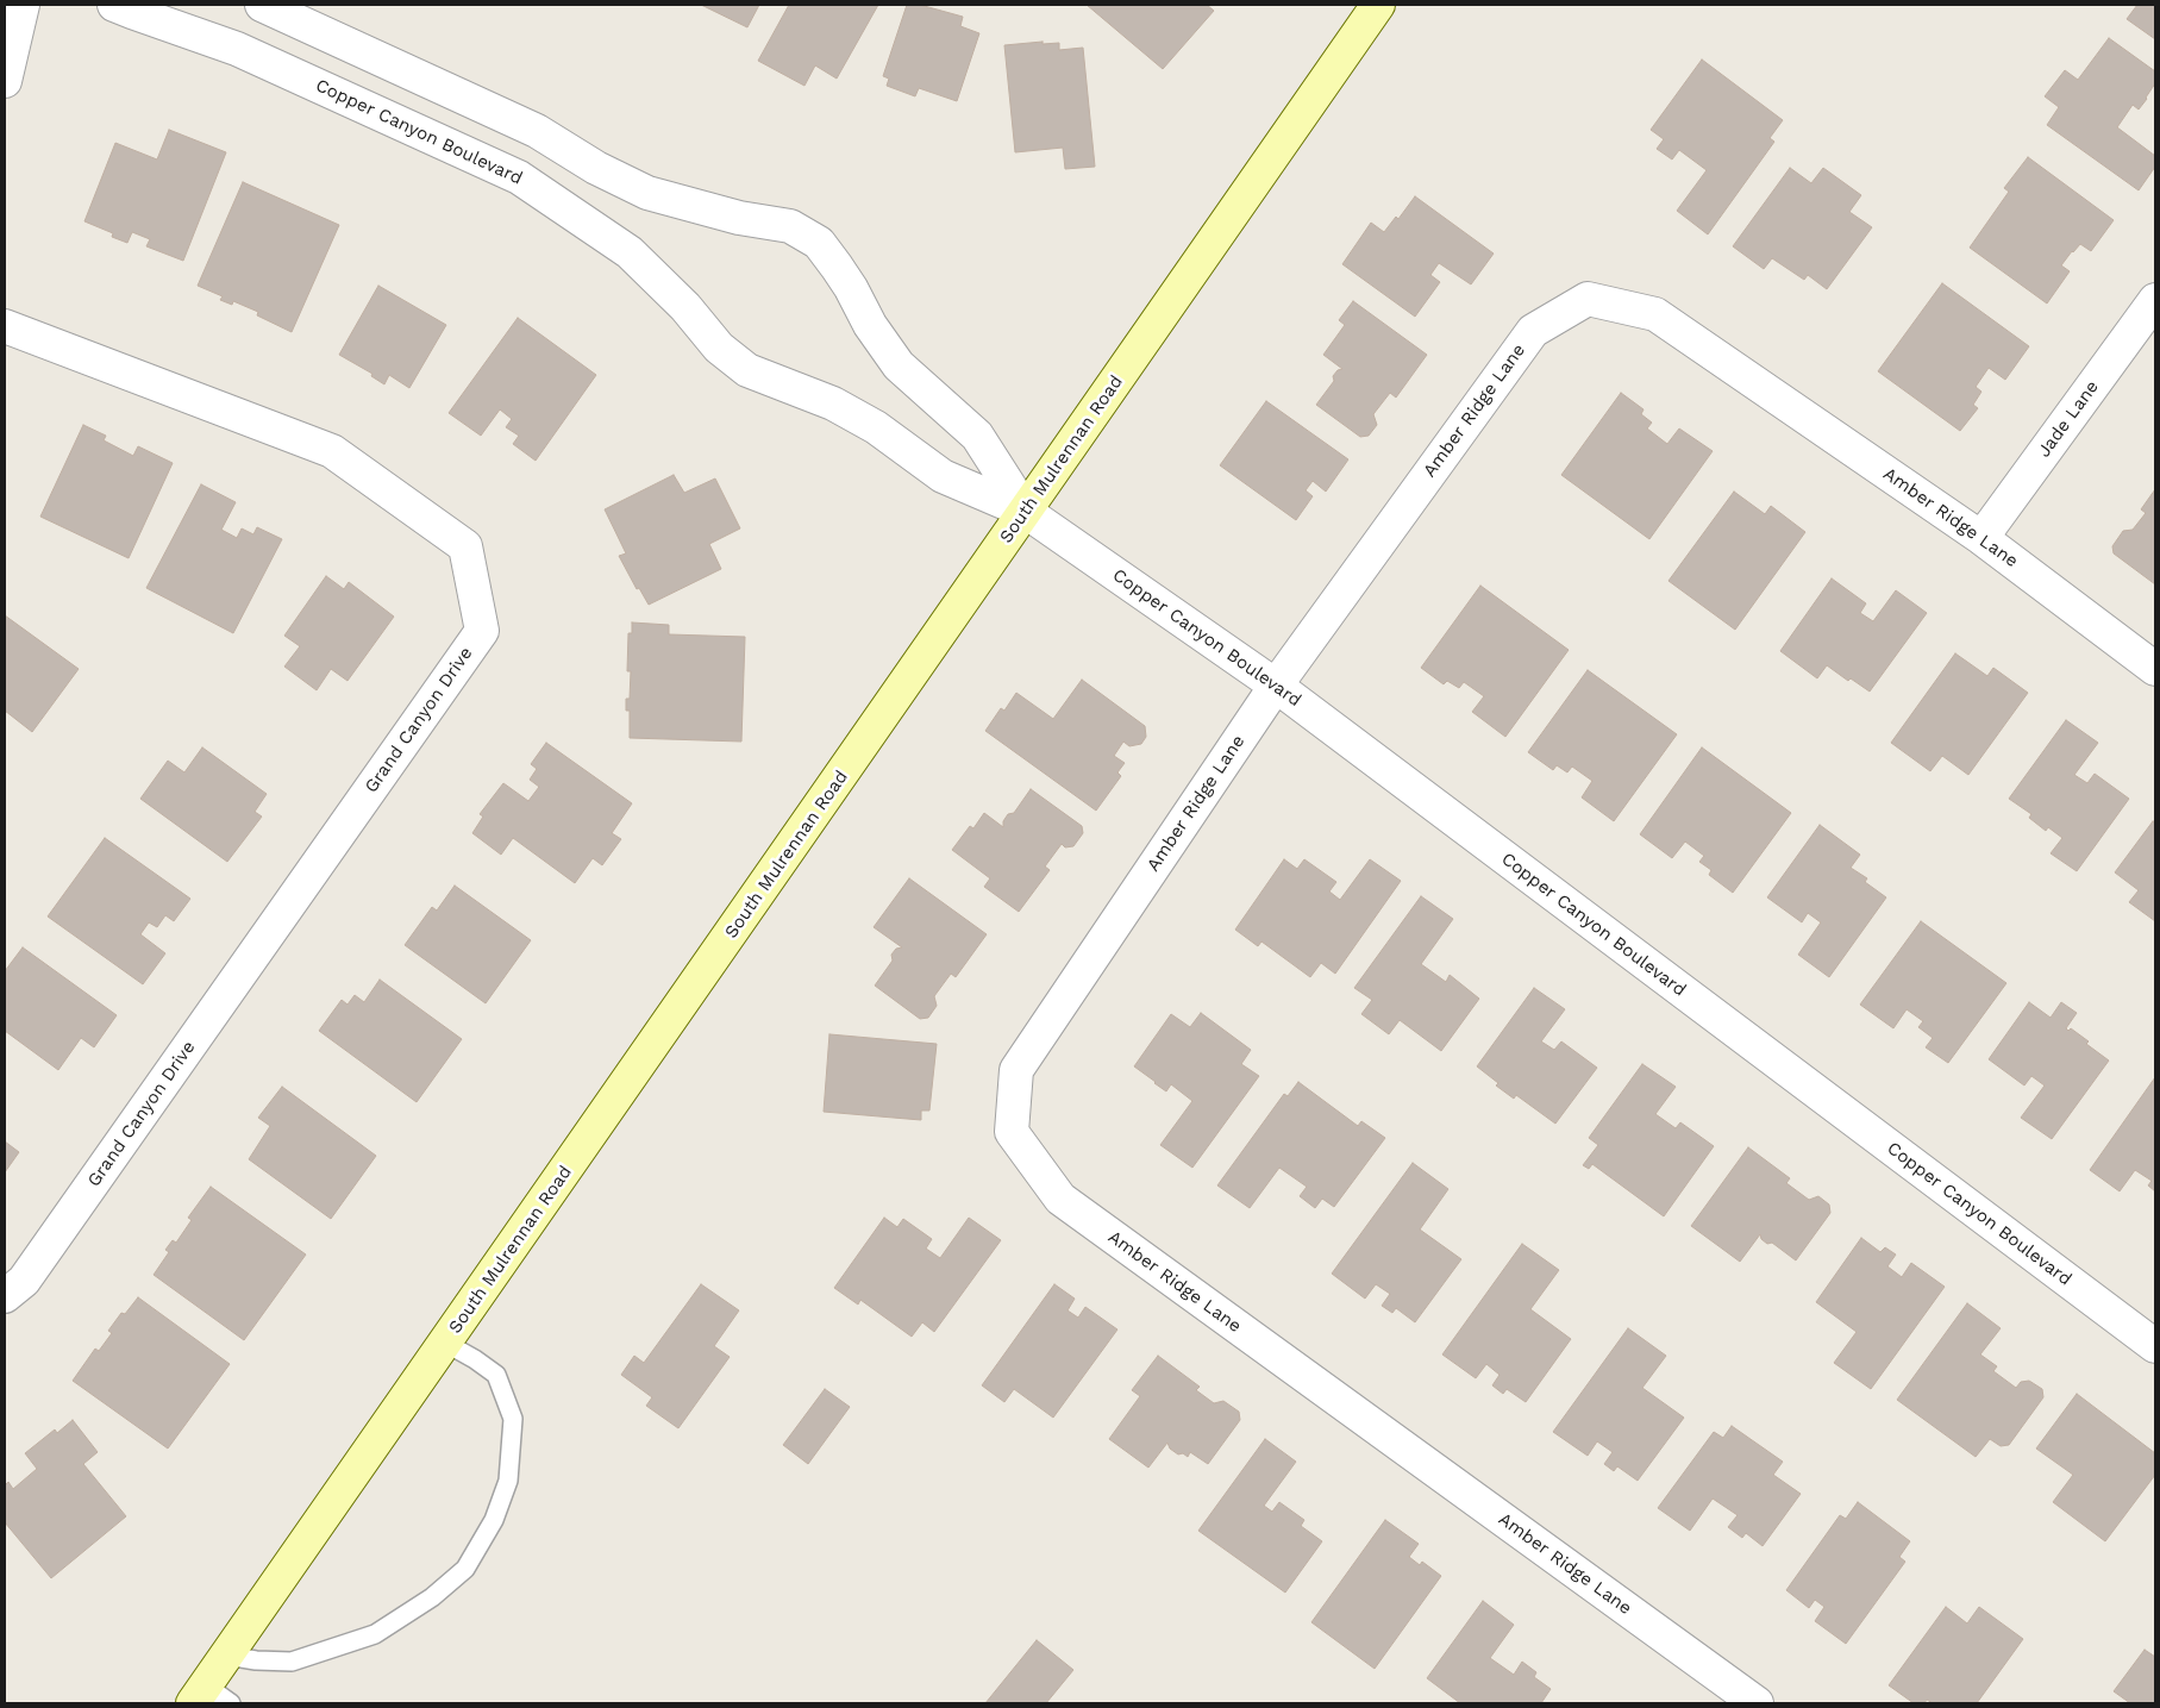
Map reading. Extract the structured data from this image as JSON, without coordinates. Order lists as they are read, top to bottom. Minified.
{"streets":{"street":["Copper Canyon Boulevard","Amber Ridge Lane","Jade Lane","South Mulrennan Road","Grand Canyon Drive"]},"crossings":[["Copper Canyon Boulevard","Amber Ridge Lane"],["Copper Canyon Boulevard","South Mulrennan Road"],["Amber Ridge Lane","Jade Lane"]]}
